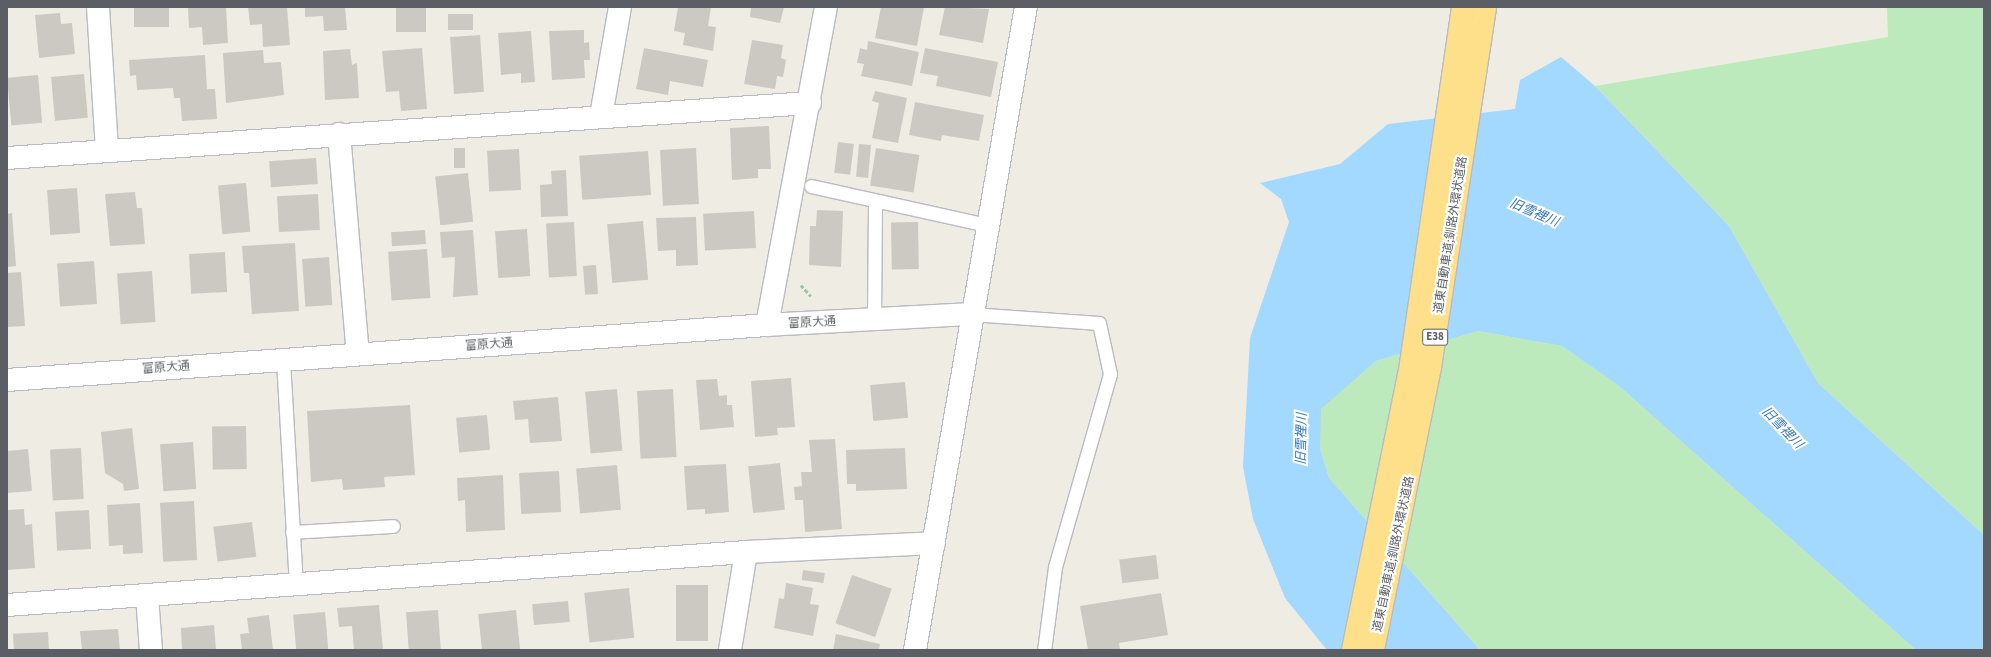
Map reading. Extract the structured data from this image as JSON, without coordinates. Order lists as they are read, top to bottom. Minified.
{"streets":{"highway":["道東自動車道;釧路外環状道路","E38"],"street":["富原大通"]},"water":["旧雪裡川"]}
